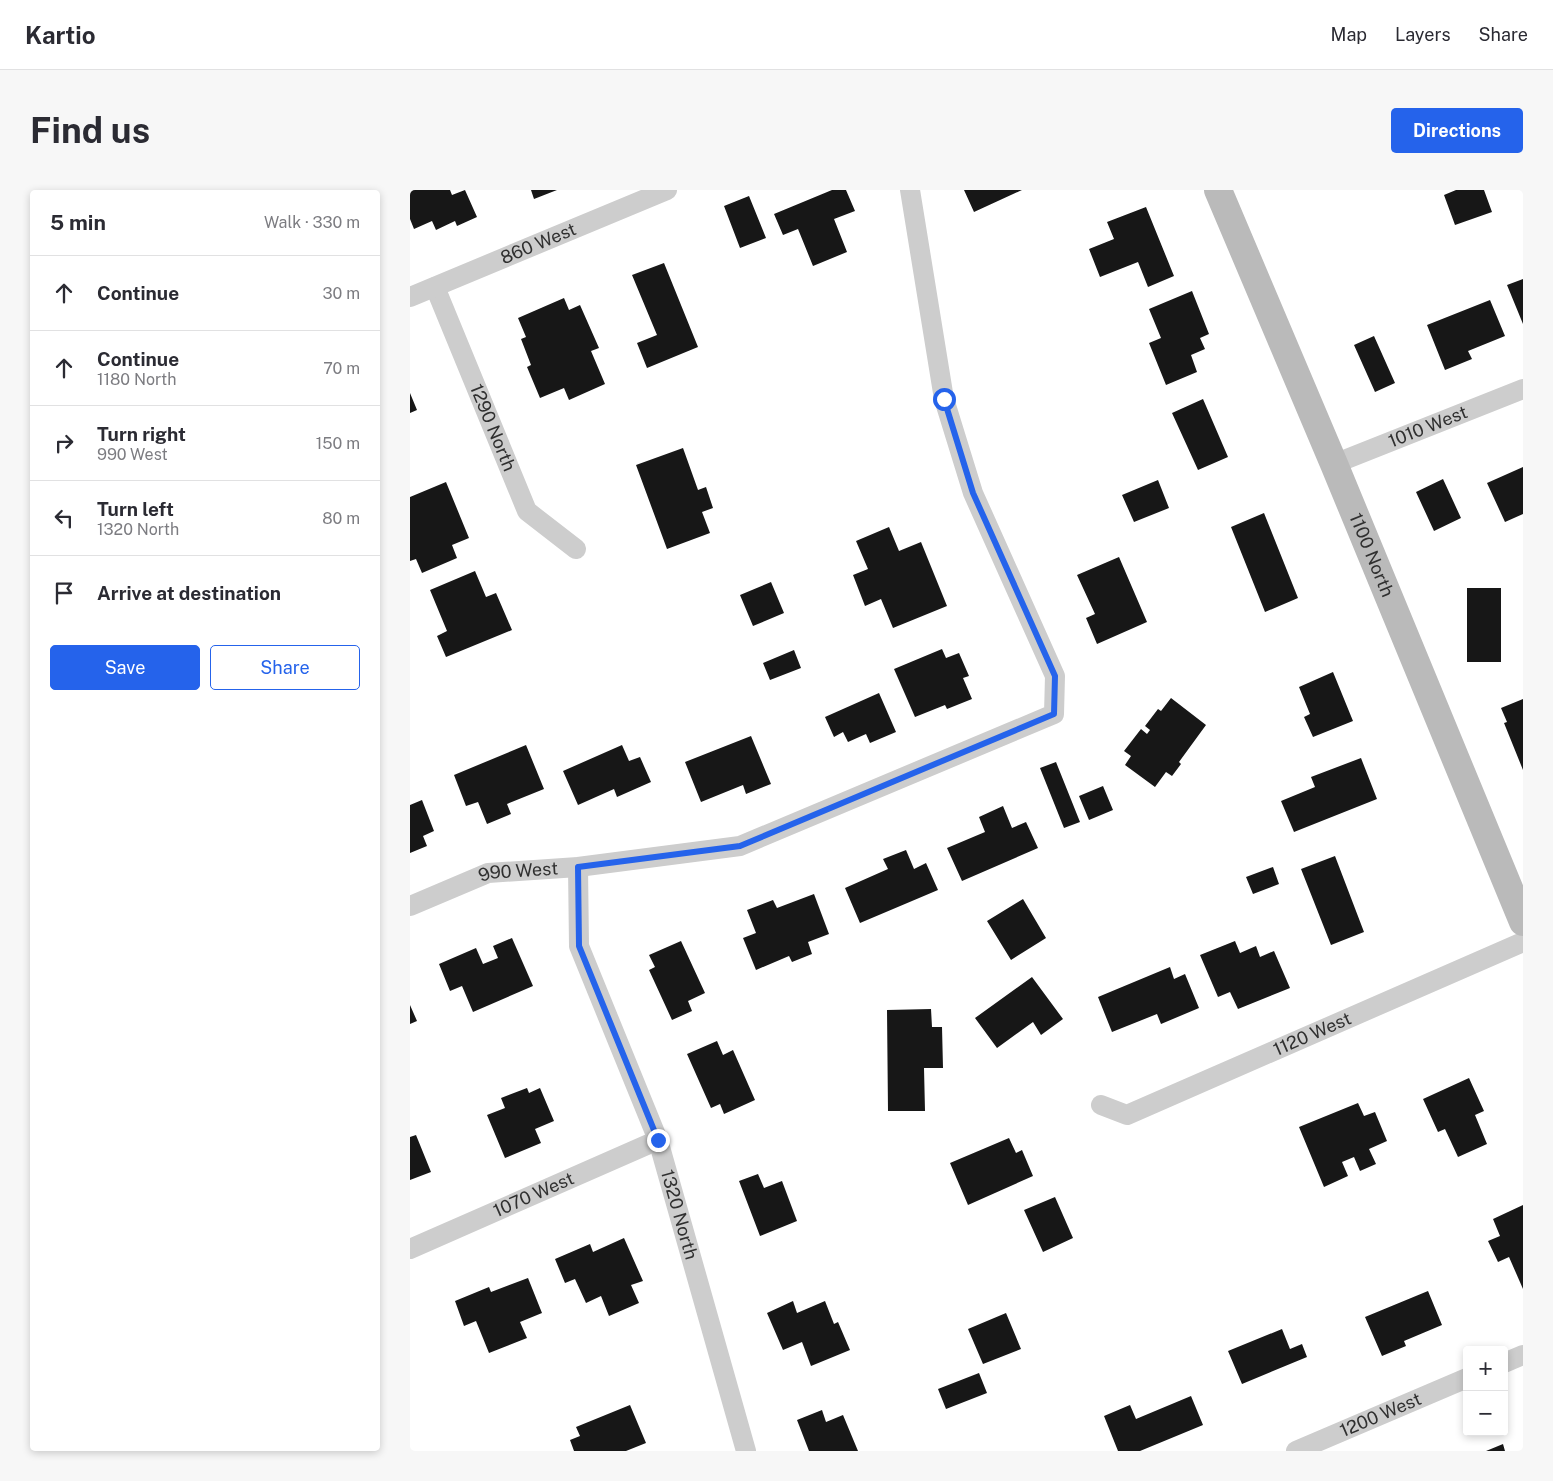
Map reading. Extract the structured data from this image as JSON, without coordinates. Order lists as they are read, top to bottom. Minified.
{"streets":{"main road":["1100 North"],"street":["860 West","1010 West","1290 North","990 West","1120 West","1070 West","1320 North","1200 West"]},"crossings":[["860 West","1290 North"],["1010 West","1100 North"],["990 West","1320 North"],["1070 West","1320 North"]],"page":{"header":"Kartio","nav":["Map","Layers","Share"],"buttons":["Directions",["Save","Share"]],"title":"Find us","heading":["5 min","Walk · 330 m"],"list":[["Continue","30 m"],["Continue","1180 North","70 m"],["Turn right","990 West","150 m"],["Turn left","1320 North","80 m"],"Arrive at destination"],"map_buttons":["+","−"]}}
